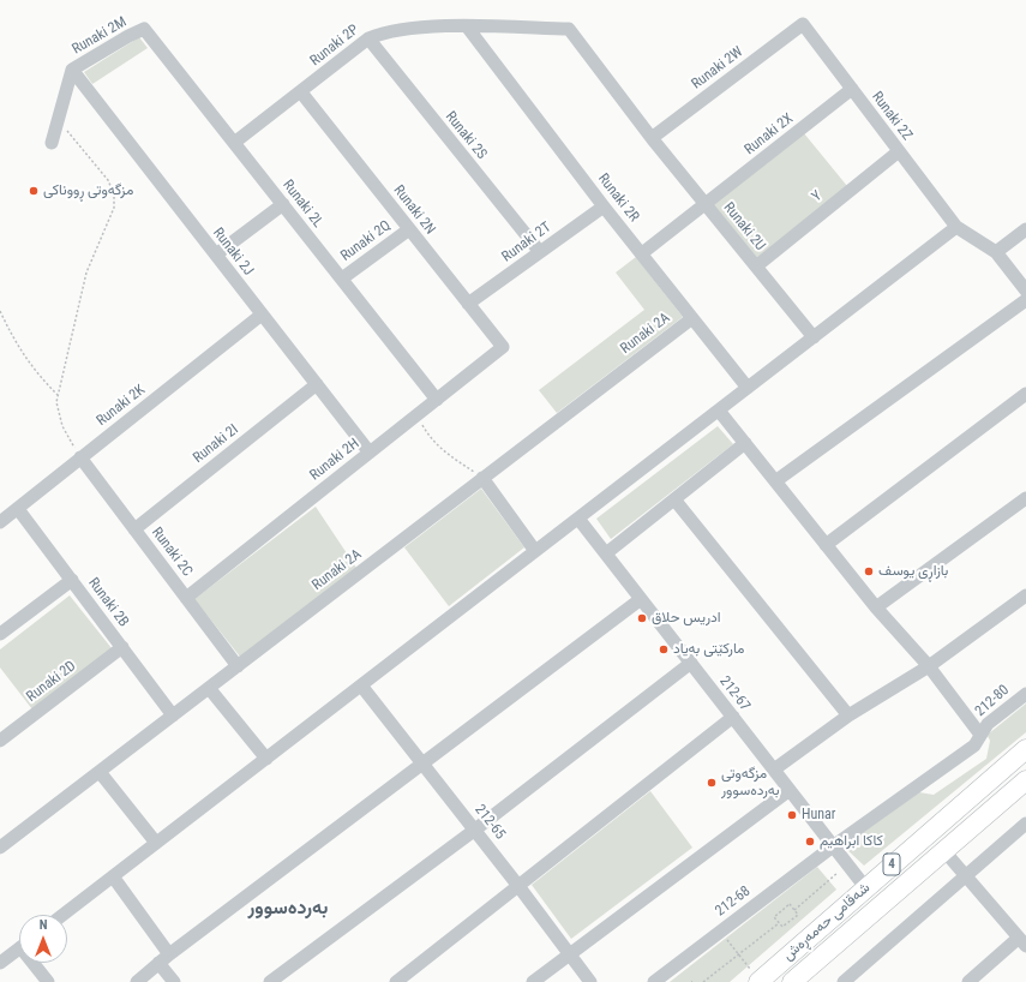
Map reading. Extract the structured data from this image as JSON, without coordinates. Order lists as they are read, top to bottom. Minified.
{"streets":{"highway":["4","شەقامی حەمەڕەش"],"street":["Runaki 2M","Runaki 2P","Runaki 2W","Runaki 2Z","Runaki 2X","Runaki 2S","Y","Runaki 2R","Runaki 2L","Runaki 2N","Runaki 2U","Runaki 2Q","Runaki 2T","Runaki 2J","Runaki 2A","Runaki 2K","Runaki 2I","Runaki 2H","Runaki 2C","Runaki 2B","Runaki 2D","212-67","212-80","212-65","212-68"]},"crossings":[["Runaki 2M","Runaki 2L"],["Runaki 2M","Runaki 2J"],["Runaki 2P","Runaki 2W"],["Runaki 2P","Runaki 2S"],["Runaki 2P","Runaki 2R"],["Runaki 2P","Runaki 2L"],["Runaki 2P","Runaki 2N"],["Runaki 2P","Runaki 2U"],["Runaki 2W","Runaki 2Z"],["Runaki 2W","Runaki 2U"],["Runaki 2Z","Runaki 2X"],["Runaki 2Z","Y"],["Runaki 2X","Runaki 2R"],["Runaki 2X","Runaki 2U"],["Runaki 2S","Runaki 2T"],["Y","Runaki 2U"],["Runaki 2R","Runaki 2T"],["Runaki 2R","Runaki 2A"],["Runaki 2L","Runaki 2Q"],["Runaki 2L","Runaki 2H"],["Runaki 2N","Runaki 2Q"],["Runaki 2N","Runaki 2T"],["Runaki 2N","Runaki 2H"],["Runaki 2J","Runaki 2K"],["Runaki 2J","Runaki 2I"],["Runaki 2J","Runaki 2H"],["Runaki 2A","Runaki 2C"],["Runaki 2A","Runaki 2B"],["Runaki 2K","Runaki 2C"],["Runaki 2K","Runaki 2B"],["Runaki 2I","Runaki 2C"],["Runaki 2H","Runaki 2C"],["Runaki 2B","Runaki 2D"],["212-67","212-80"],["212-67","212-68"],["212-67","شەقامی حەمەڕەش"],["212-80","212-68"]],"districts":["بەردەسوور"],"places":["مزگەوتی ڕووناکی","بازاڕی یوسف","ادريس حلاق","مارکێتی بەیاد","مزگەوتی بەردەسوور","Hunar","کاکا ابراهيم"],"north":"top"}
